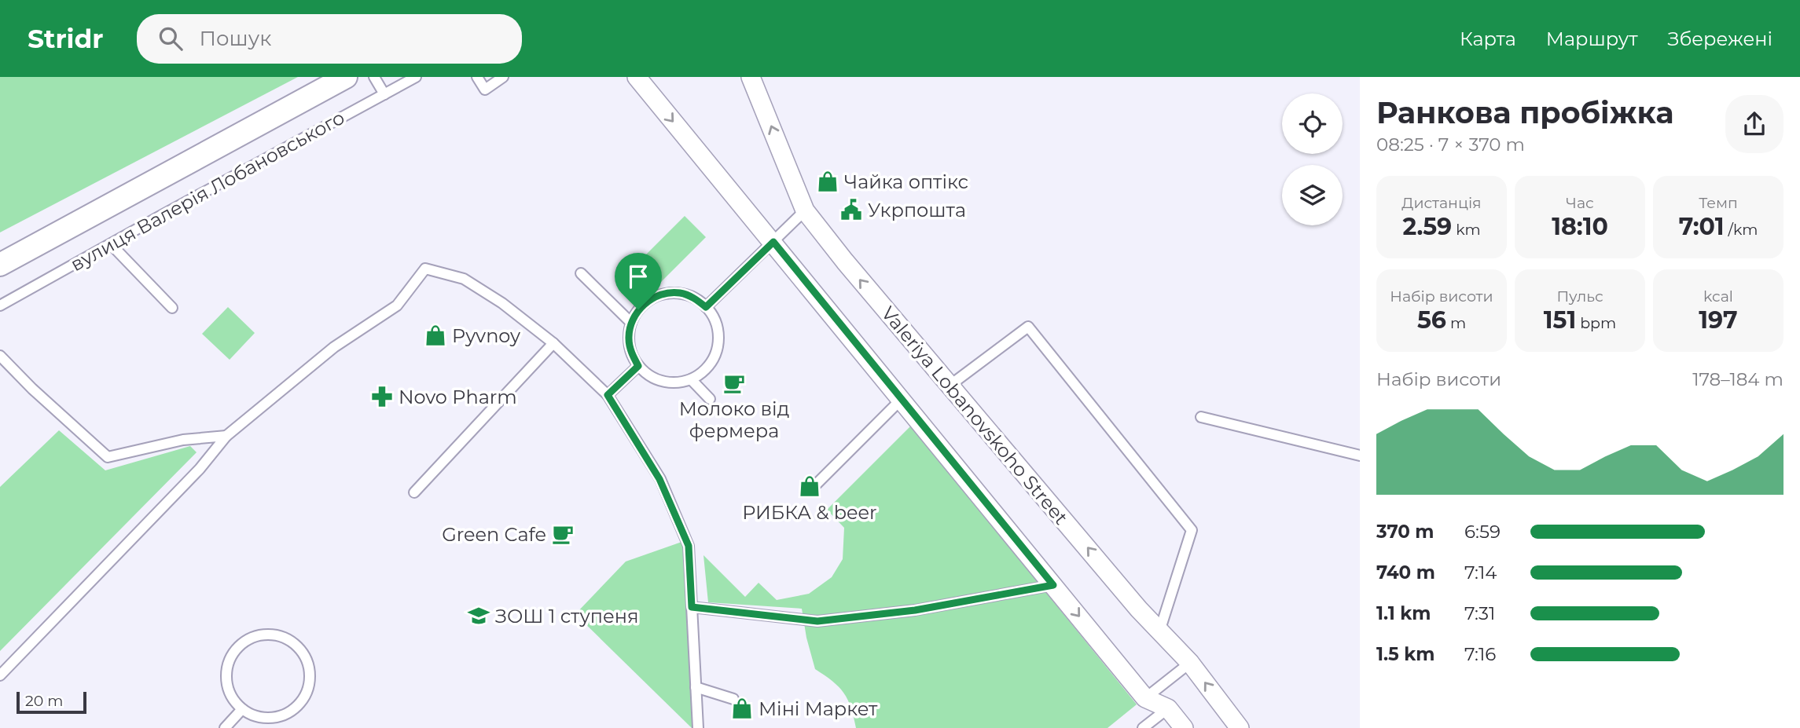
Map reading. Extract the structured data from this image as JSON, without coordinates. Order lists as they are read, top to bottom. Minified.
{"streets":{"street":["Valeriya Lobanovskoho Street"],"lane":["вулиця Валерія Лобановського"]},"places":{"shop":["Чайка оптікс","Pyvnoy","РИБКА & beer","Міні Маркет"],"public building":["Укрпошта"],"cafe":["Молоко від фермера","Green Cafe"],"pharmacy":["Novo Pharm"],"school or university":["ЗОШ 1 ступеня"]},"scale_bar":"20 m","page":{"header":"Stridr","search":"Пошук","nav":["Карта","Маршрут","Збережені"],"heading":["Ранкова пробіжка","08:25 · 7 × 370 m"],"stats":[["Дистанція","2.59 km"],["Час","18:10"],["Темп","7:01 /km"],["Набір висоти","56 m"],["Пульс","151 bpm"],["kcal","197"]],"chart":["Набір висоти","178–184 m"],"list":[{"name":"370 m","note":"6:59"},{"name":"740 m","note":"7:14"},{"name":"1.1 km","note":"7:31"},{"name":"1.5 km","note":"7:16"}],"scale":"20 m"}}
